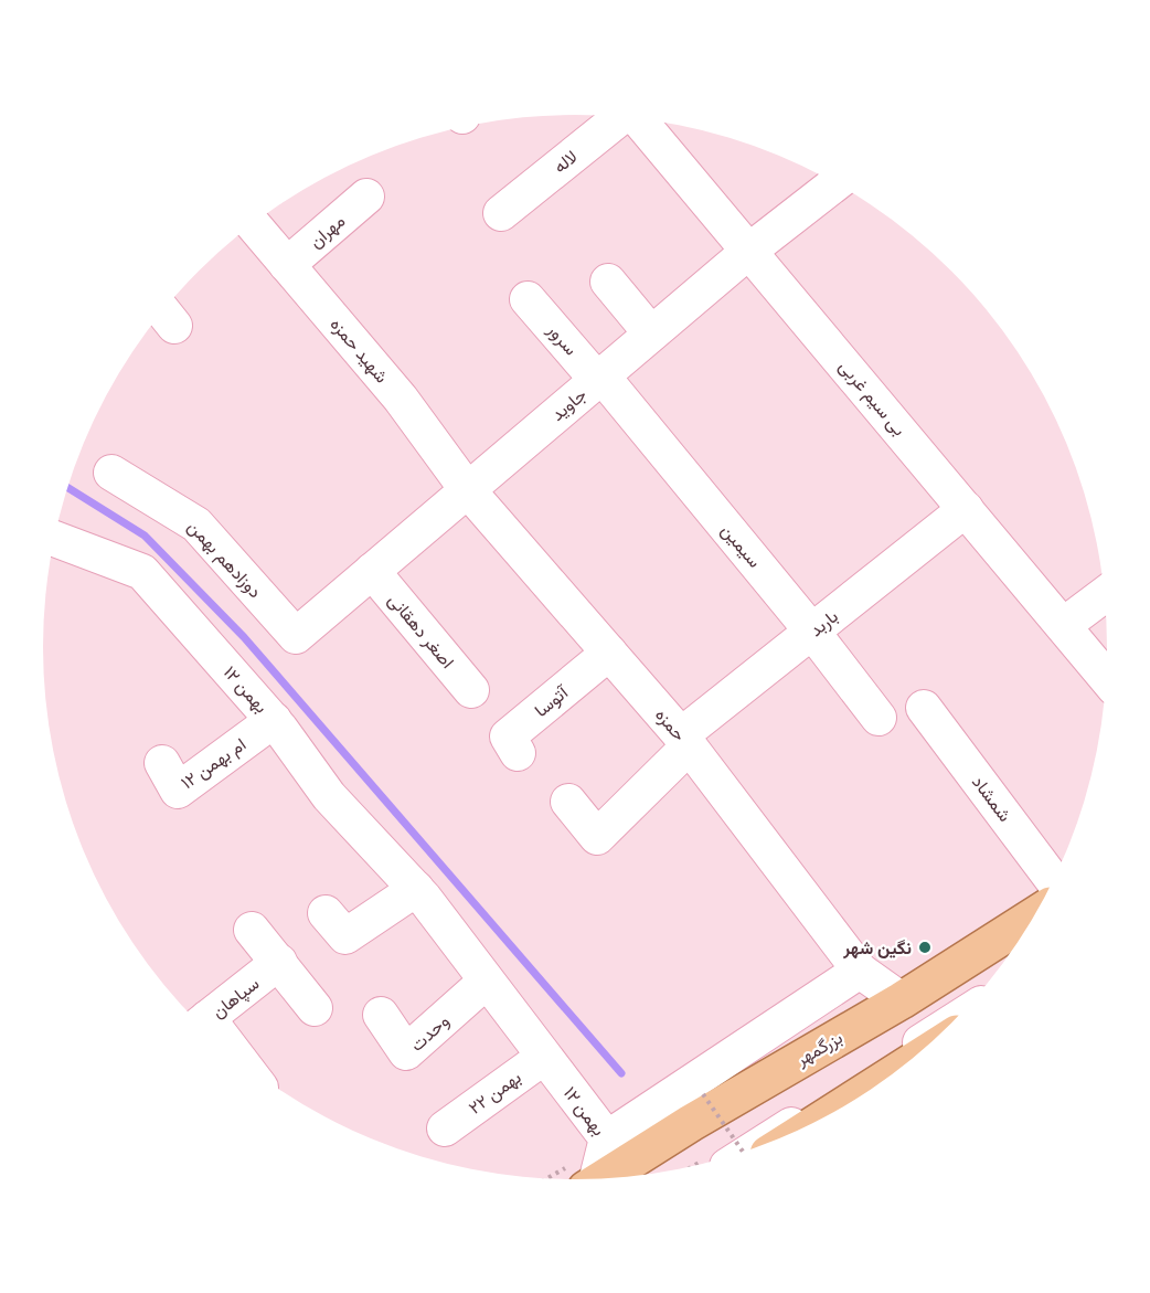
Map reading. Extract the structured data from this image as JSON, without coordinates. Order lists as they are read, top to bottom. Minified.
{"streets":{"main road":["بزرگمهر"],"street":["لاله","مهران","سرور","شهید حمزه","بی سیم غربی","جاوید","سیمین","دوزادهم بهمن","باربد","اصغر دهقانی","۱۲ بهمن","آتوسا","حمزه","۱۲ ام بهمن","شمشاد","سپاهان","وحدت","۲۲ بهمن"]},"crossings":[["مهران","شهید حمزه"],["سرور","جاوید"],["سرور","سیمین"],["شهید حمزه","جاوید"],["شهید حمزه","حمزه"],["بی سیم غربی","جاوید"],["بی سیم غربی","باربد"],["جاوید","سیمین"],["جاوید","دوزادهم بهمن"],["جاوید","اصغر دهقانی"],["جاوید","حمزه"],["سیمین","باربد"],["باربد","حمزه"],["۱۲ بهمن","۱۲ ام بهمن"],["۱۲ بهمن","وحدت"],["۱۲ بهمن","۲۲ بهمن"],["آتوسا","حمزه"],["حمزه","بزرگمهر"]],"places":["نگین شهر"]}
